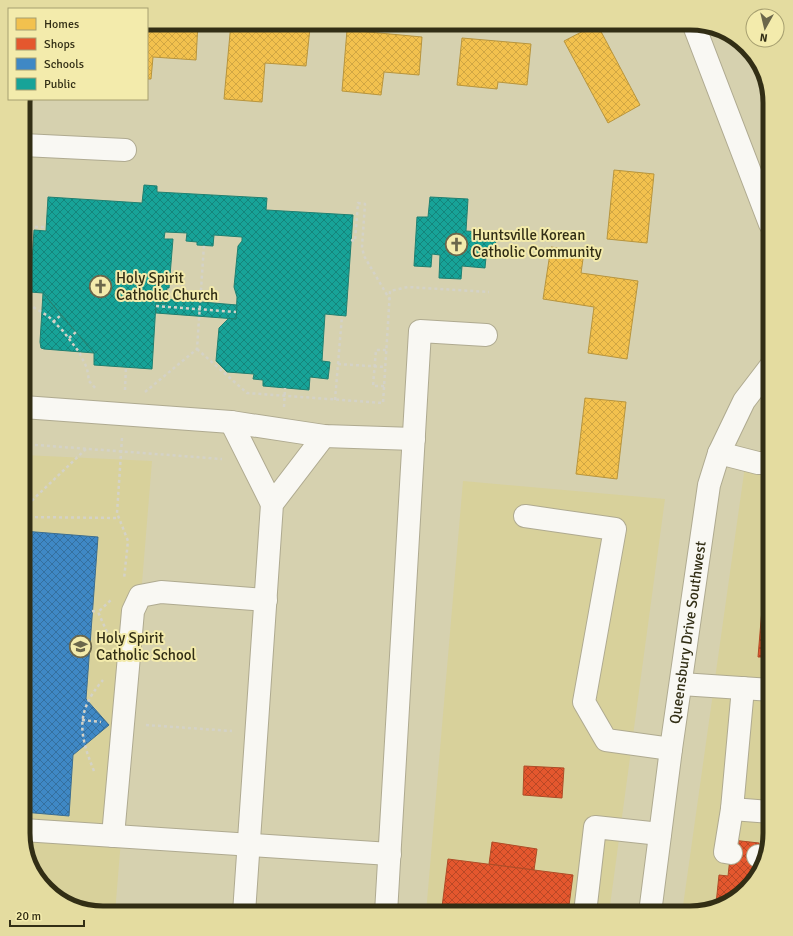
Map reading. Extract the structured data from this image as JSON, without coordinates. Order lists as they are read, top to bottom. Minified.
{"streets":{"street":["Queensbury Drive Southwest"]},"places":{"church":["Huntsville Korean Catholic Community","Holy Spirit Catholic Church"],"school or university":["Holy Spirit Catholic School"]},"legend":["Homes","Shops","Schools","Public"],"scale_bar":"20 m","north":"bottom"}
